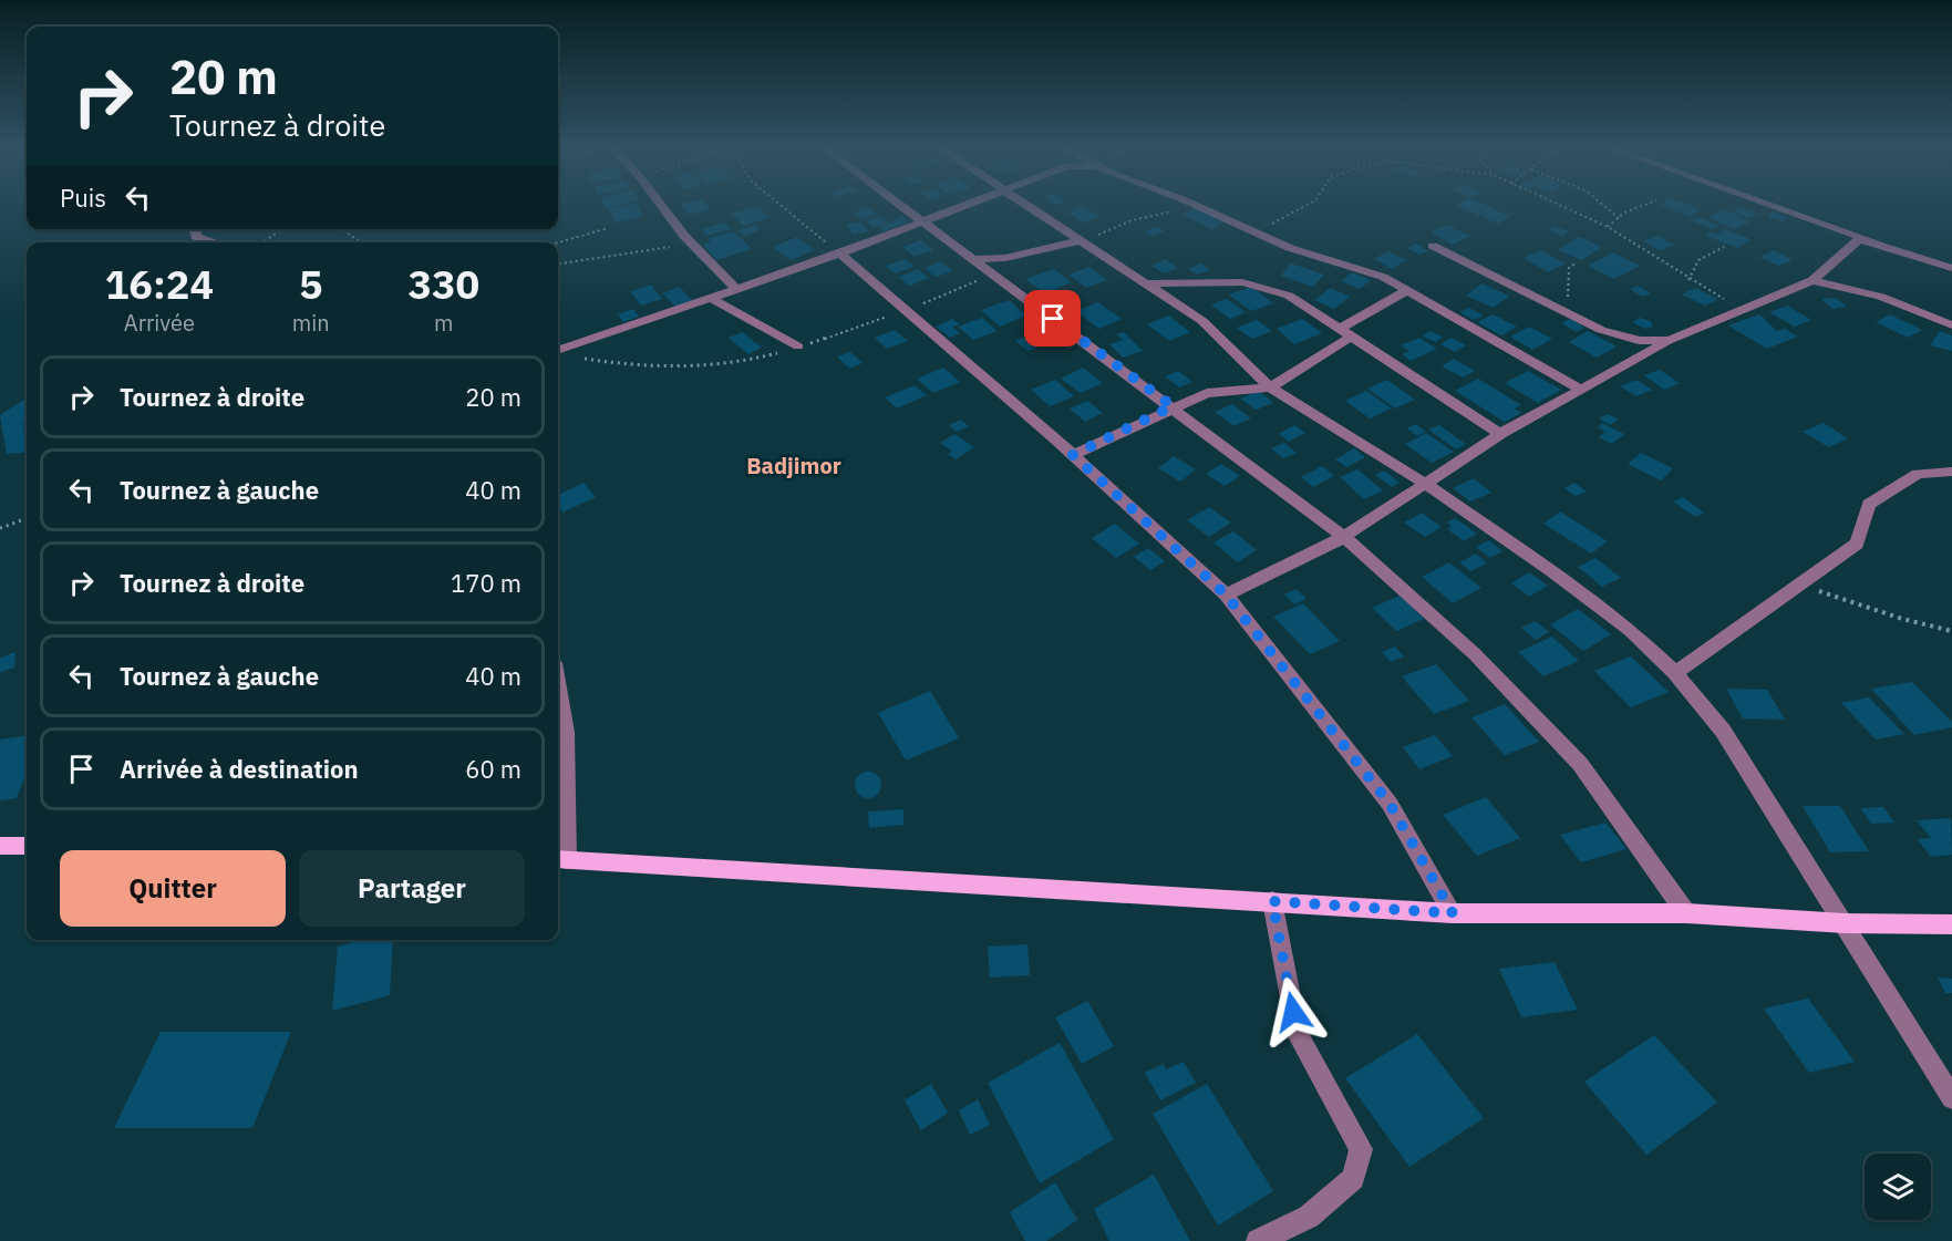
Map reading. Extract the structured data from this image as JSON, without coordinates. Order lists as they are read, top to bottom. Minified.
{"districts":["Badjimor"],"page":{"turn":["20 m","Tournez à droite"],"then":"Puis","eta":["16:24","Arrivée","5","min","330","m"],"list":[{"name":"Tournez à droite","value":"20 m"},{"name":"Tournez à gauche","value":"40 m"},{"name":"Tournez à droite","value":"170 m"},{"name":"Tournez à gauche","value":"40 m"},{"name":"Arrivée à destination","value":"60 m"}],"buttons":["Quitter","Partager"]}}
